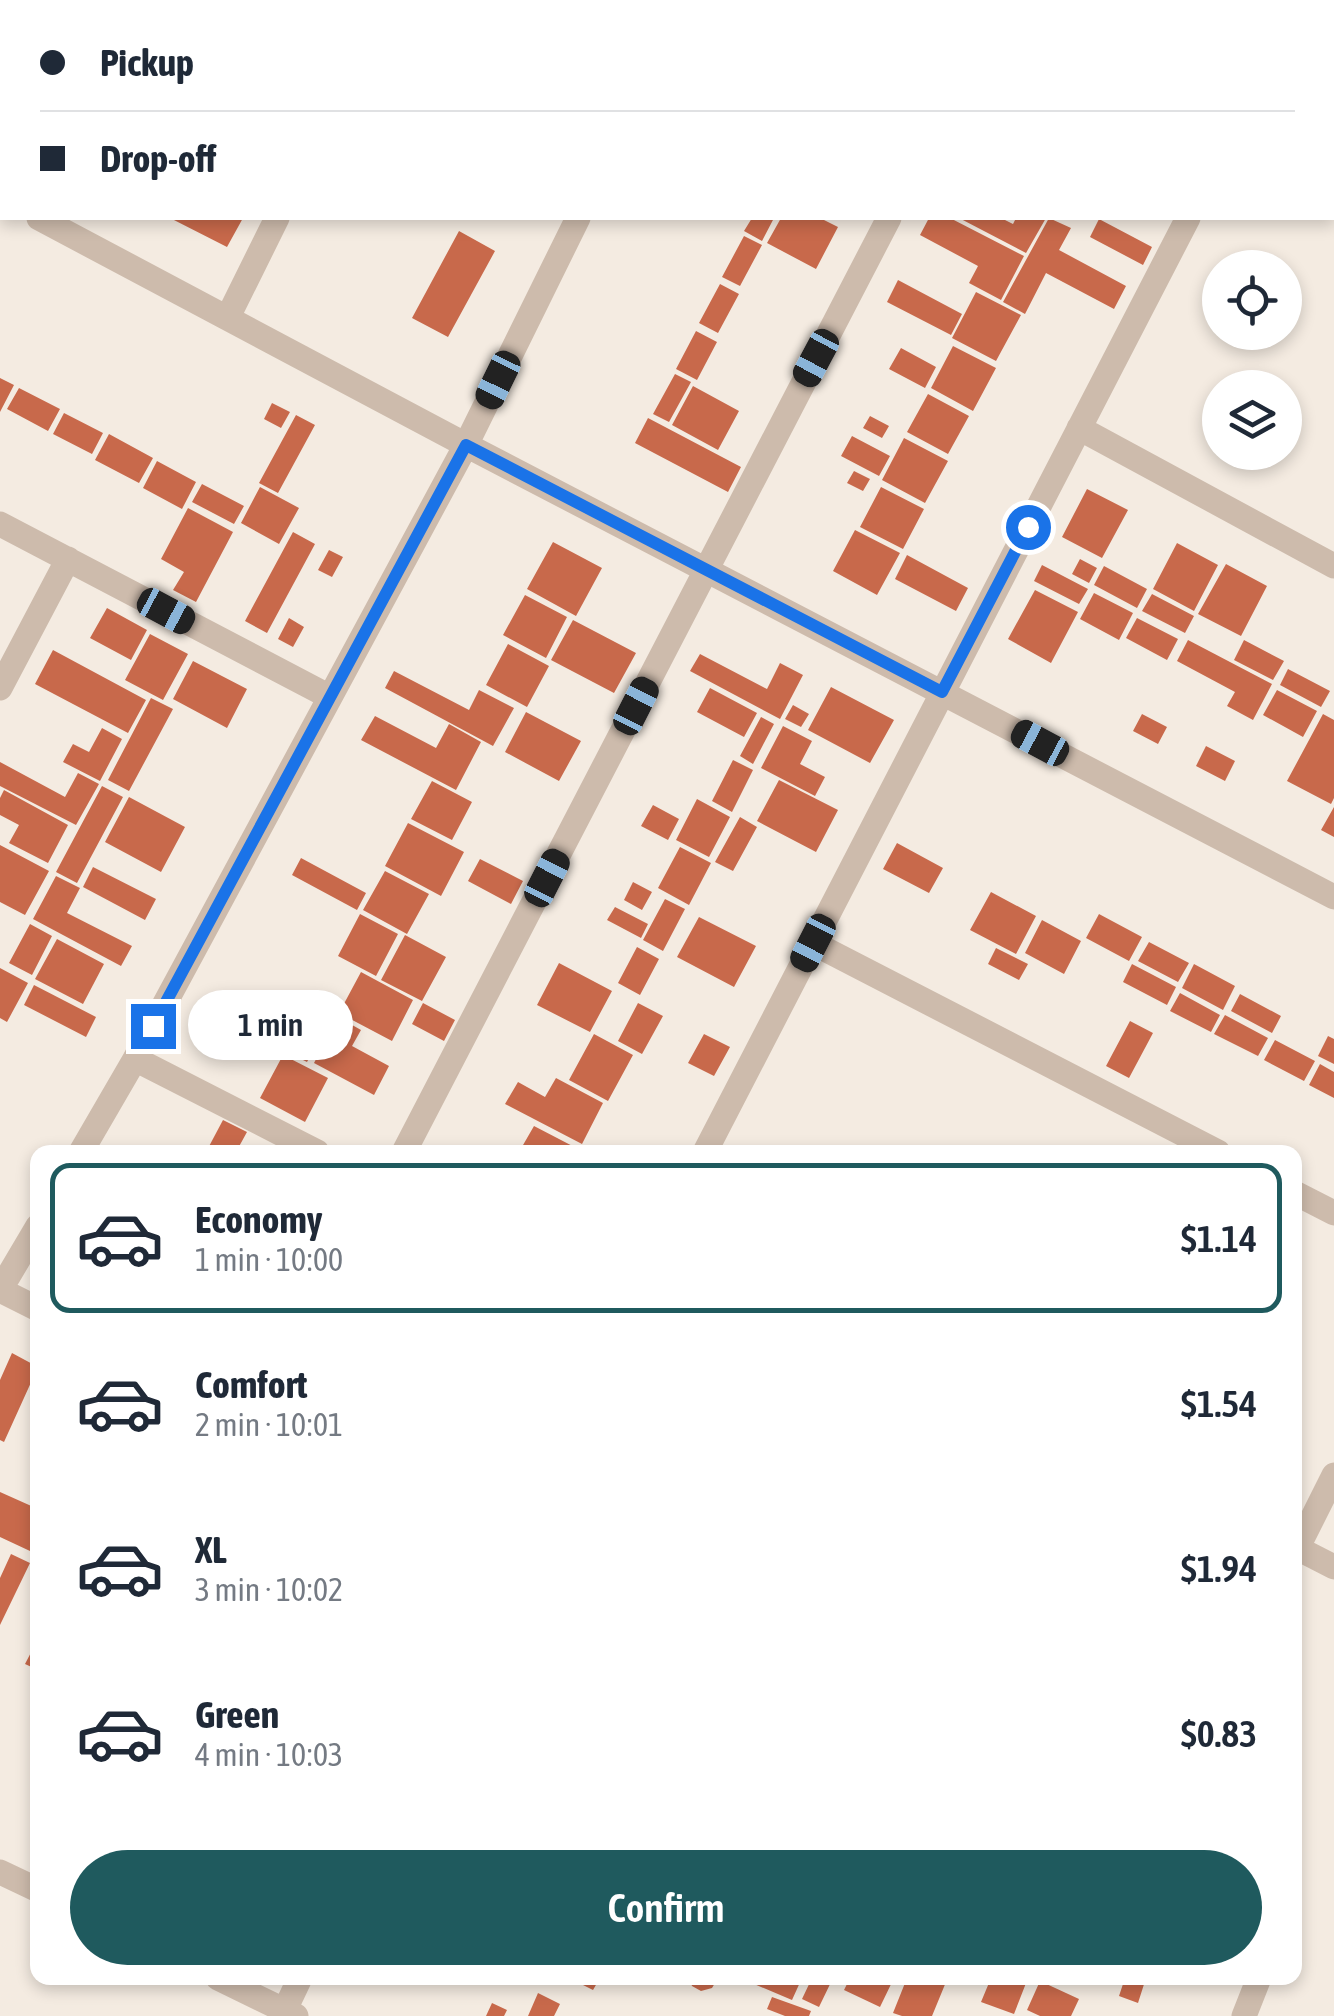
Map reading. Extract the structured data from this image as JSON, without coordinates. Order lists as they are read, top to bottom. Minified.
{"page":{"banner":["Pickup","Drop-off"],"bubble":"1 min","list":[{"name":"Economy","note":"1 min · 10:00","value":"$1.14"},{"name":"Comfort","note":"2 min · 10:01","value":"$1.54"},{"name":"XL","note":"3 min · 10:02","value":"$1.94"},{"name":"Green","note":"4 min · 10:03","value":"$0.83"}],"buttons":"Confirm"}}
